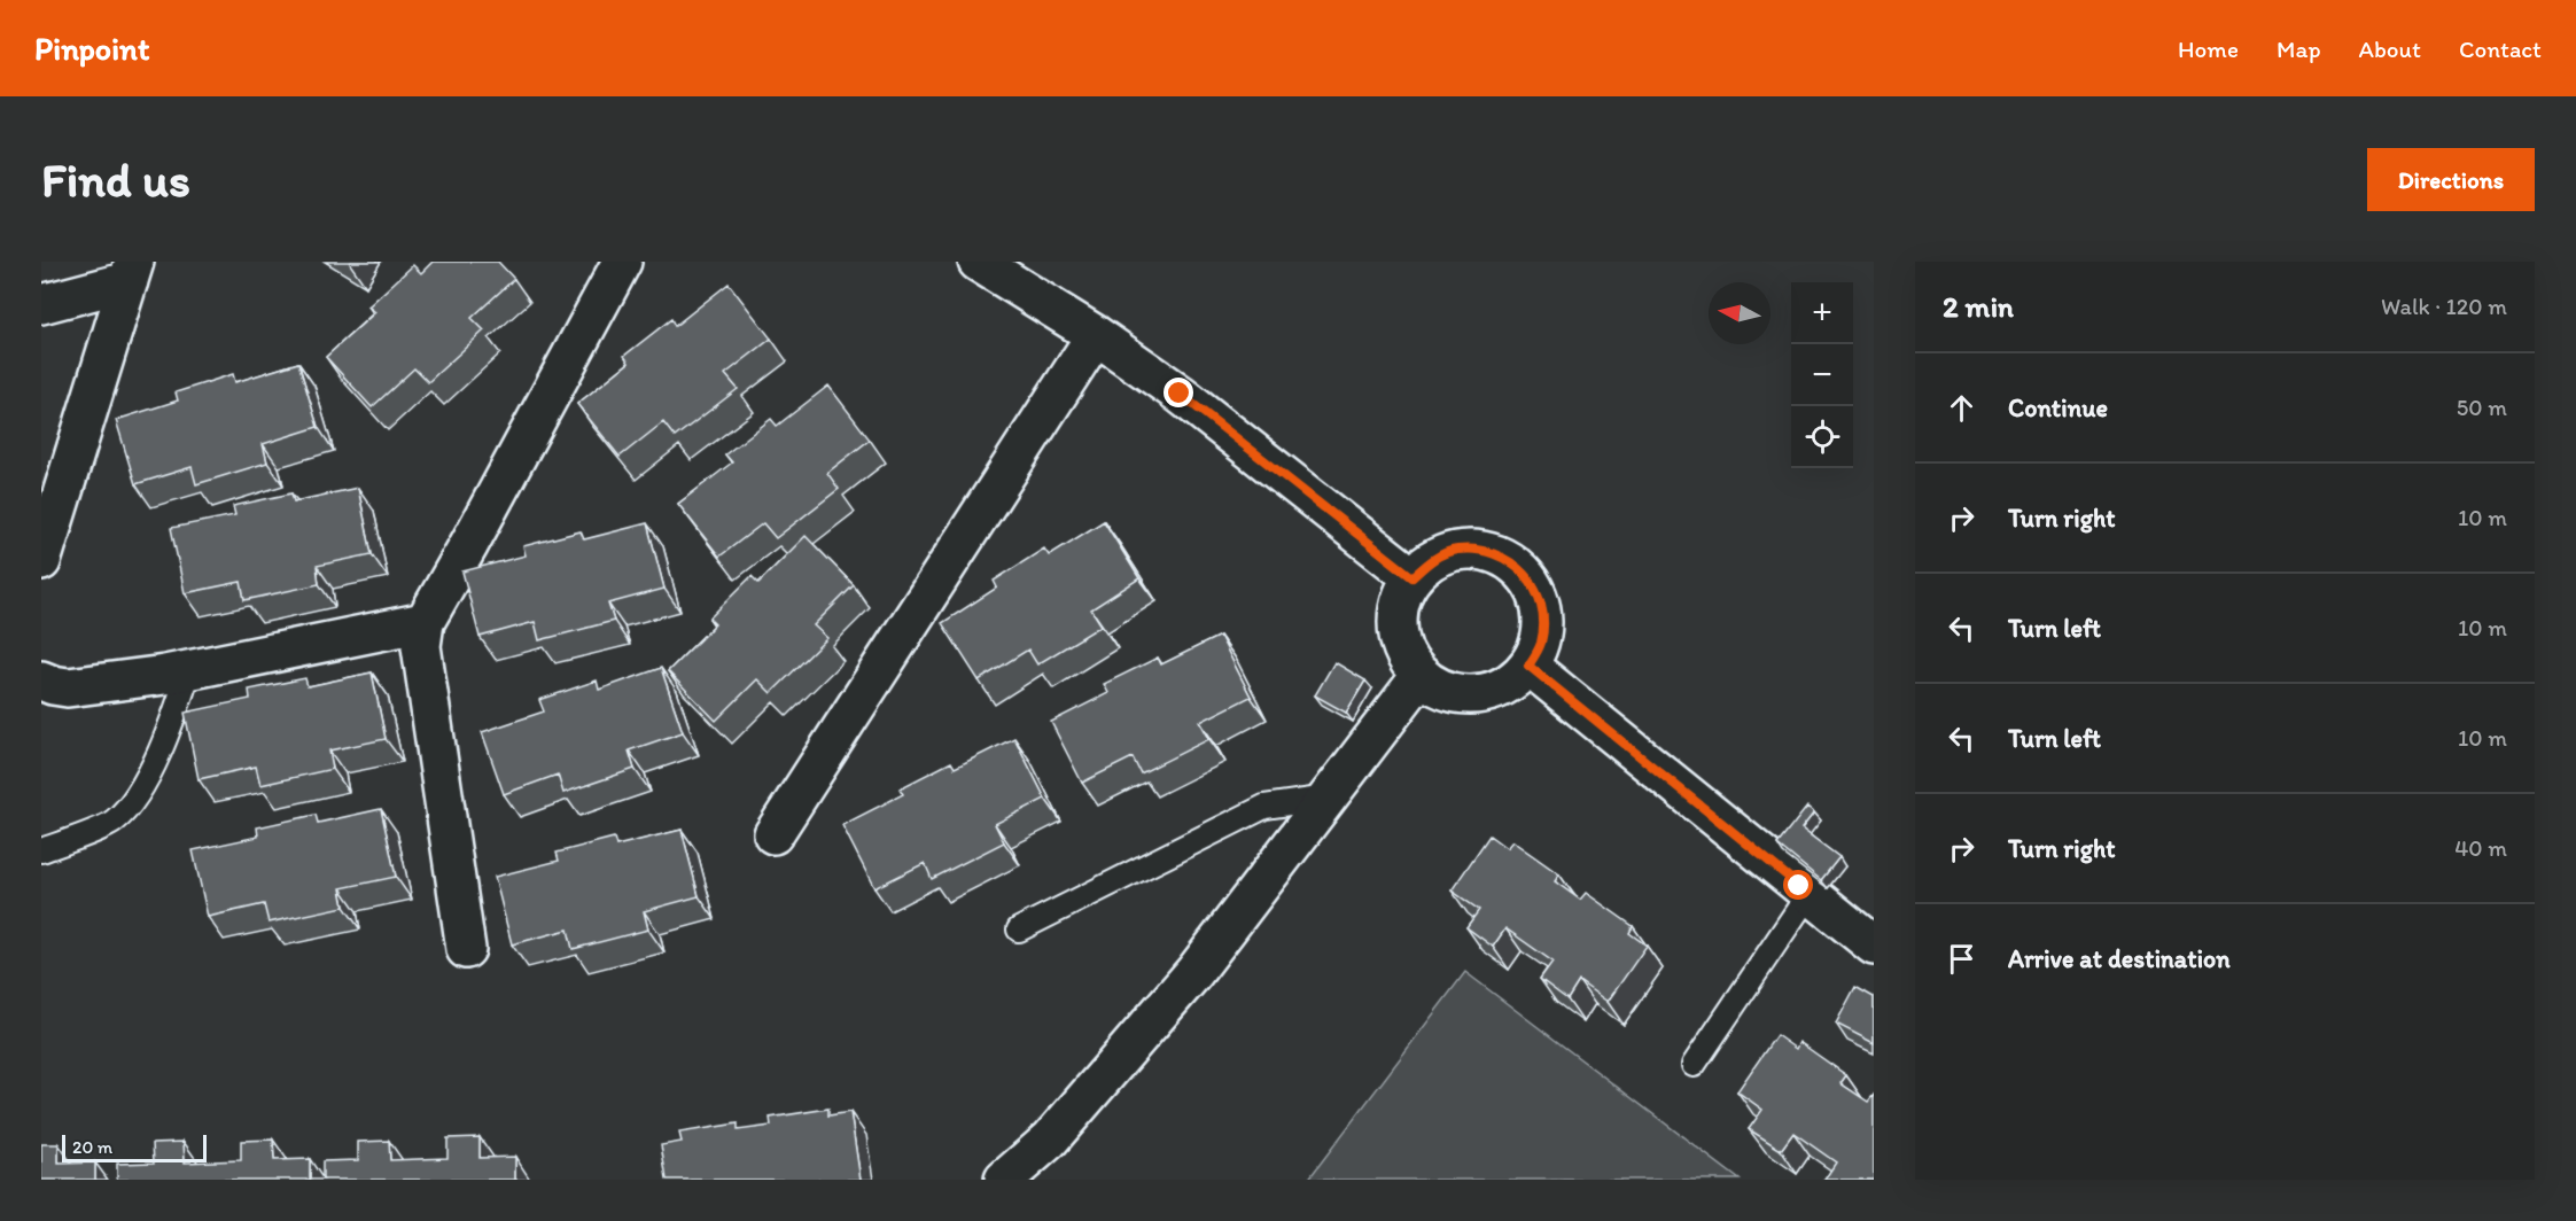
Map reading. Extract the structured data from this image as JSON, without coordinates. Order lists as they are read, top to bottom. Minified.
{"scale_bar":"20 m","north":"left","page":{"header":"Pinpoint","nav":["Home","Map","About","Contact"],"buttons":"Directions","title":"Find us","heading":["2 min","Walk · 120 m"],"map_buttons":["+","−"],"list":[["Continue","50 m"],["Turn right","10 m"],["Turn left","10 m"],["Turn left","10 m"],["Turn right","40 m"],"Arrive at destination"],"scale":"20 m"}}
